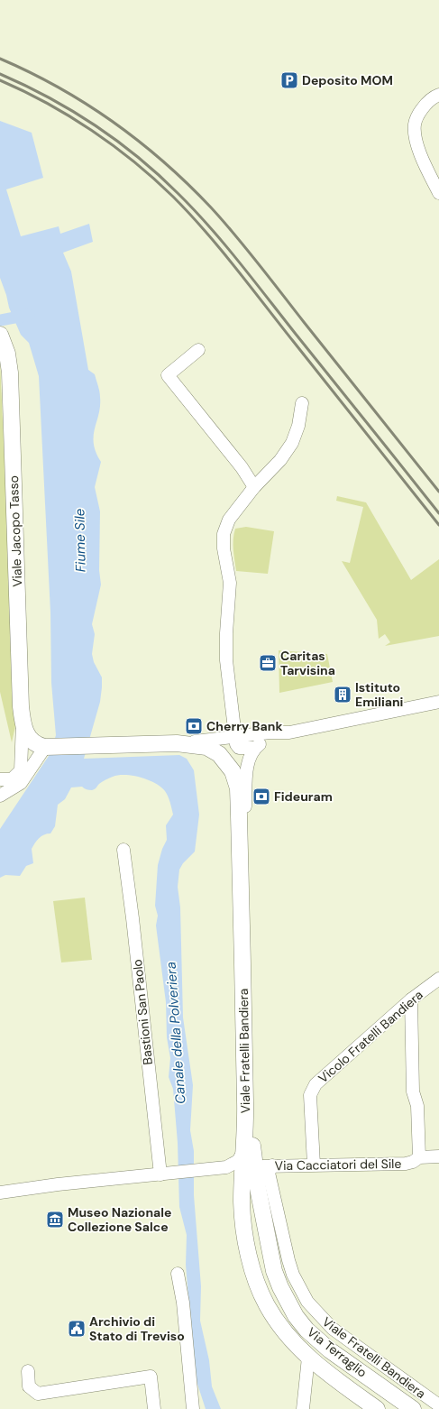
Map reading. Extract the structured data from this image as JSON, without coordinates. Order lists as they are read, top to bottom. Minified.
{"streets":{"main road":["Viale Jacopo Tasso","Viale Fratelli Bandiera","Via Terraglio"],"street":["Bastioni San Paolo","Vicolo Fratelli Bandiera","Via Cacciatori del Sile"]},"crossings":[["Viale Jacopo Tasso","Viale Fratelli Bandiera"],["Vicolo Fratelli Bandiera","Via Cacciatori del Sile"],["Viale Fratelli Bandiera","Via Cacciatori del Sile"],["Viale Fratelli Bandiera","Via Terraglio"],["Via Cacciatori del Sile","Via Terraglio"]],"water":["Fiume Sile","Canale della Polveriera"],"places":{"parking":["Deposito MOM"],"office":["Caritas Tarvisina"],"building":["Istituto Emiliani"],"bank":["Cherry Bank","Fideuram"],"museum":["Museo Nazionale Collezione Salce"],"public building":["Archivio di Stato di Treviso"]}}
